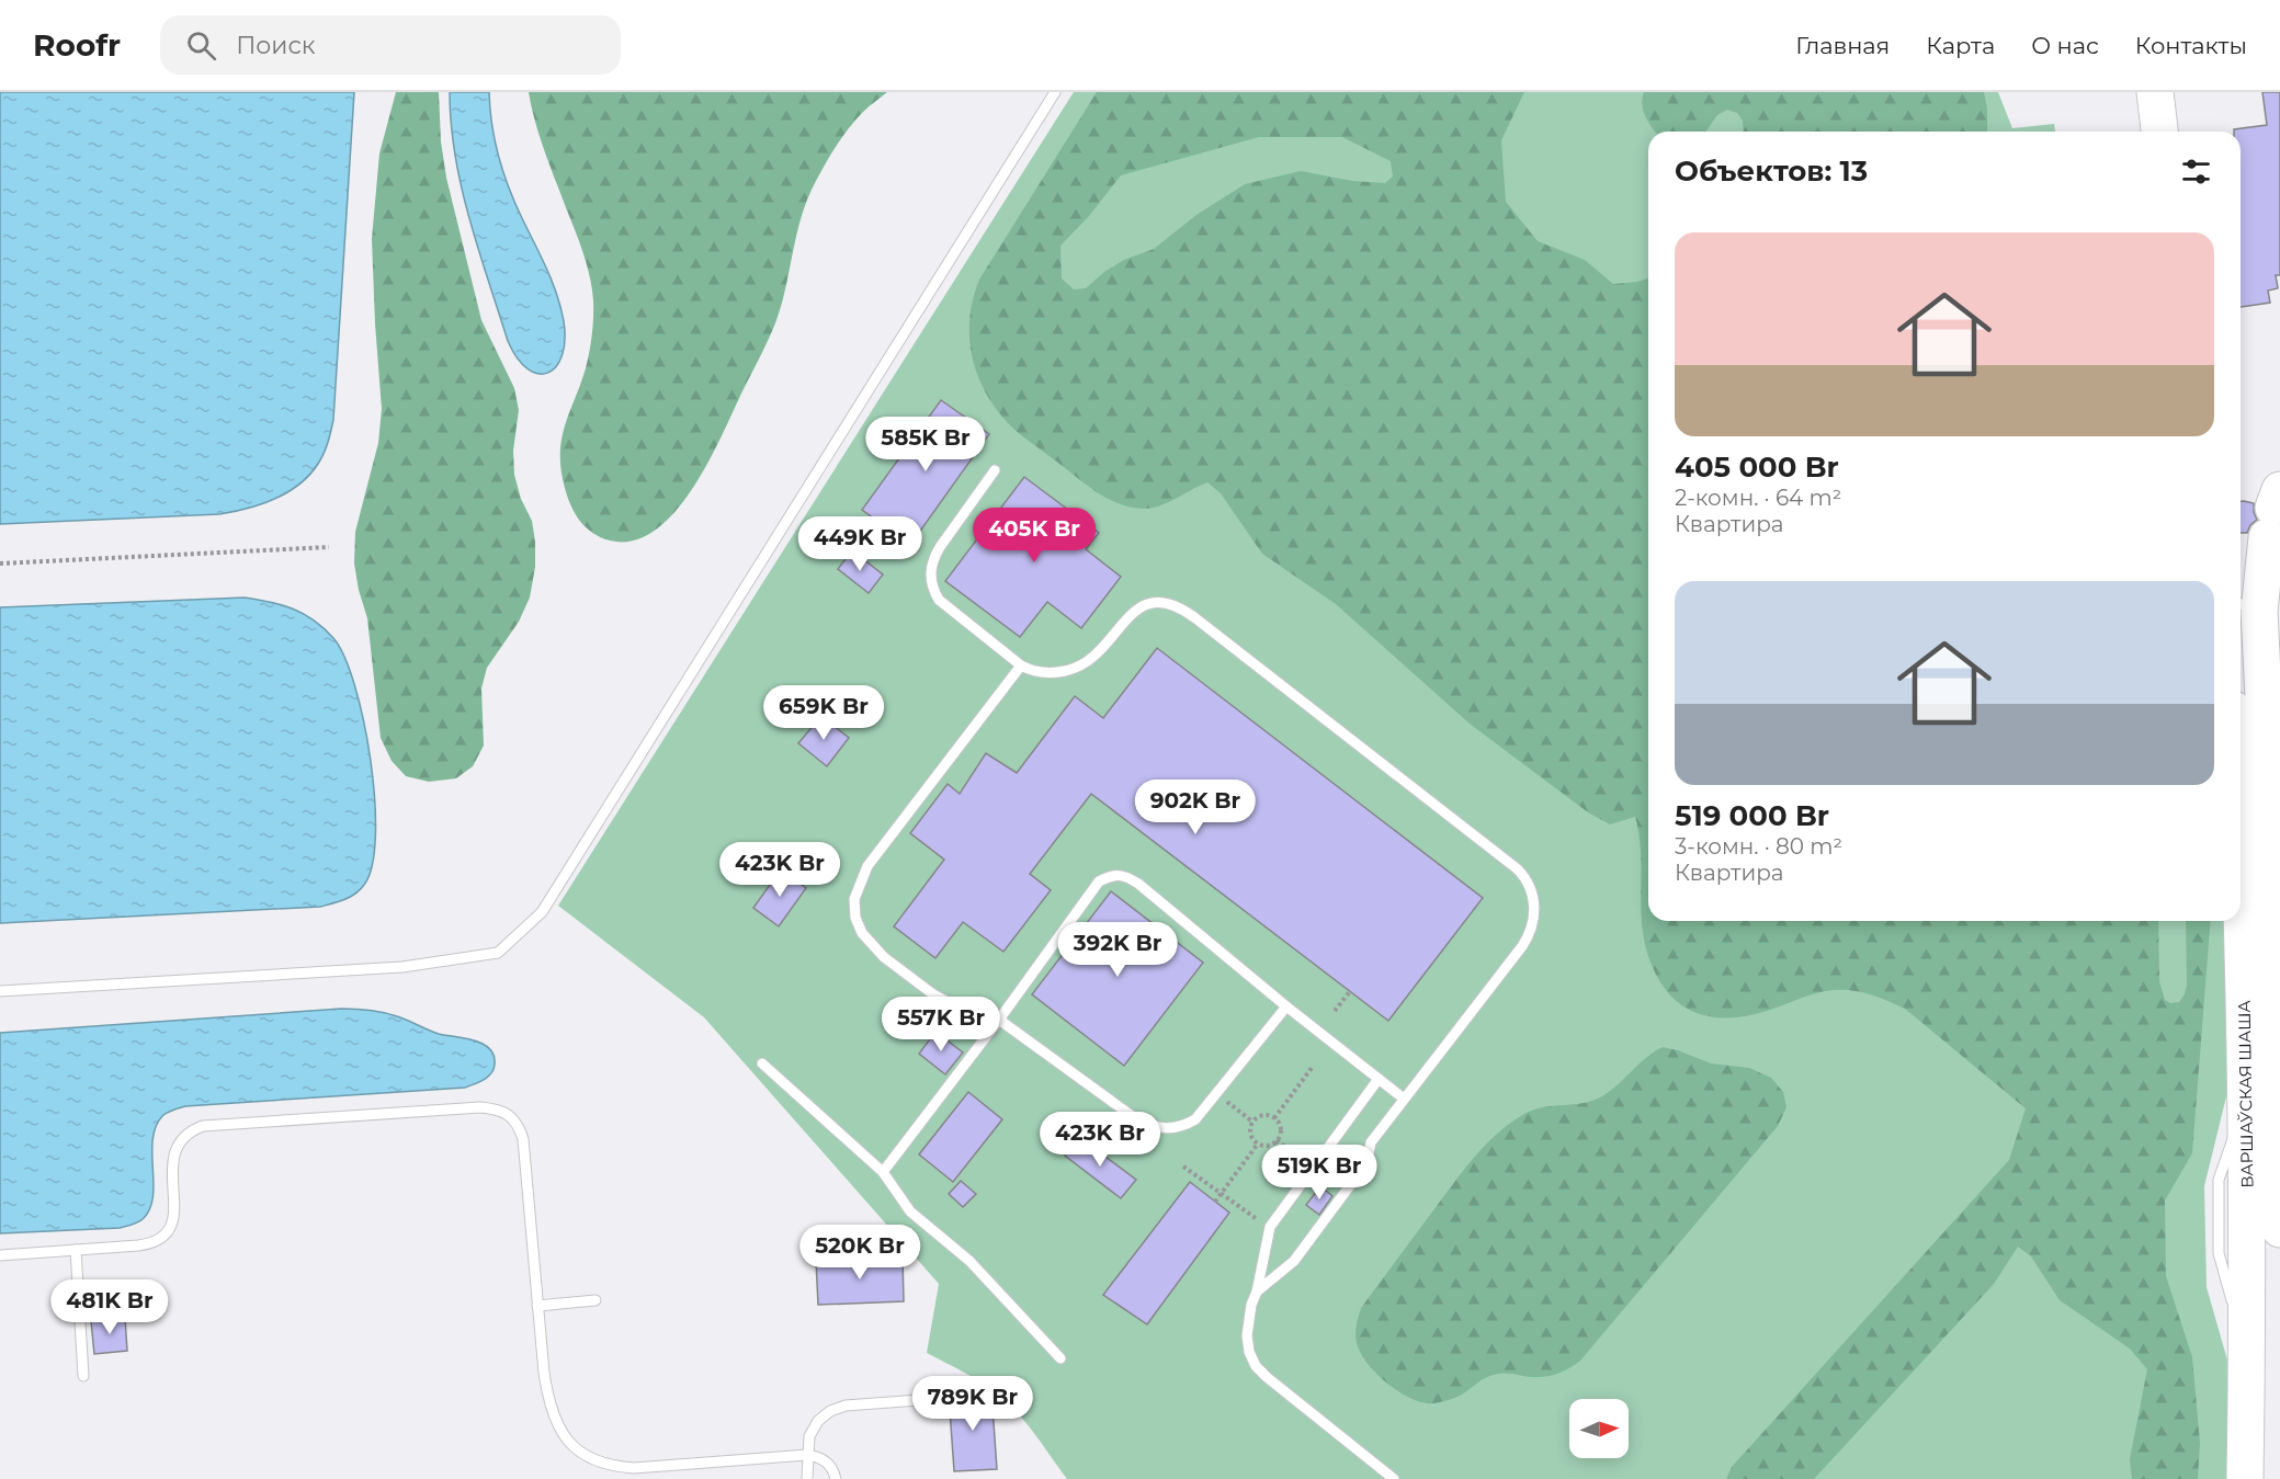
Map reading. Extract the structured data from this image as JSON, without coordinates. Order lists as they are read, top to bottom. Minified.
{"streets":{"highway":["ВАРШАЎСКАЯ ШАША"]},"north":"right","page":{"header":"Roofr","search":"Поиск","nav":["Главная","Карта","О нас","Контакты"],"heading":"Объектов: 13","list":[{"name":"405 000 Br","note":"2-комн. · 64 m² · Квартира"},{"name":"519 000 Br","note":"3-комн. · 80 m² · Квартира"}],"price":["585K Br","405K Br","449K Br","659K Br","902K Br","423K Br","392K Br","557K Br","423K Br","519K Br","520K Br","481K Br","789K Br"]}}
